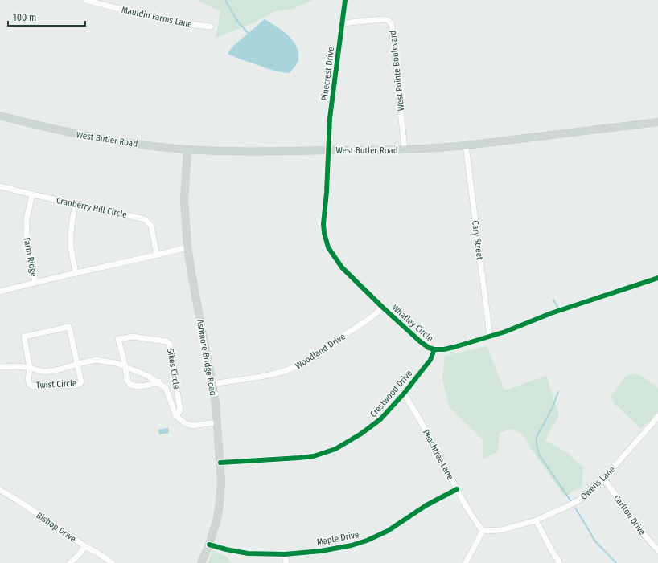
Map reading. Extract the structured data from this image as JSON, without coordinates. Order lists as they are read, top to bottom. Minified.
{"streets":{"main road":["West Butler Road","Ashmore Bridge Road"],"street":["Mauldin Farms Lane","West Pointe Boulevard","Pinecrest Drive","Cranberry Hill Circle","Cary Street","Farm Ridge","Whatley Circle","Woodland Drive","Sikes Circle","Twist Circle","Crestwood Drive","Peachtree Lane","Owens Lane","Carlton Drive","Bishop Drive","Maple Drive"]},"crossings":[["West Pointe Boulevard","Pinecrest Drive"],["West Pointe Boulevard","West Butler Road"],["Pinecrest Drive","West Butler Road"],["Pinecrest Drive","Whatley Circle"],["West Butler Road","Cary Street"],["West Butler Road","Whatley Circle"],["West Butler Road","Ashmore Bridge Road"],["Cranberry Hill Circle","Farm Ridge"],["Cary Street","Whatley Circle"],["Whatley Circle","Woodland Drive"],["Whatley Circle","Crestwood Drive"],["Woodland Drive","Ashmore Bridge Road"],["Ashmore Bridge Road","Crestwood Drive"],["Ashmore Bridge Road","Maple Drive"],["Crestwood Drive","Peachtree Lane"],["Peachtree Lane","Owens Lane"],["Peachtree Lane","Maple Drive"],["Owens Lane","Carlton Drive"]],"scale_bar":"100 m"}
